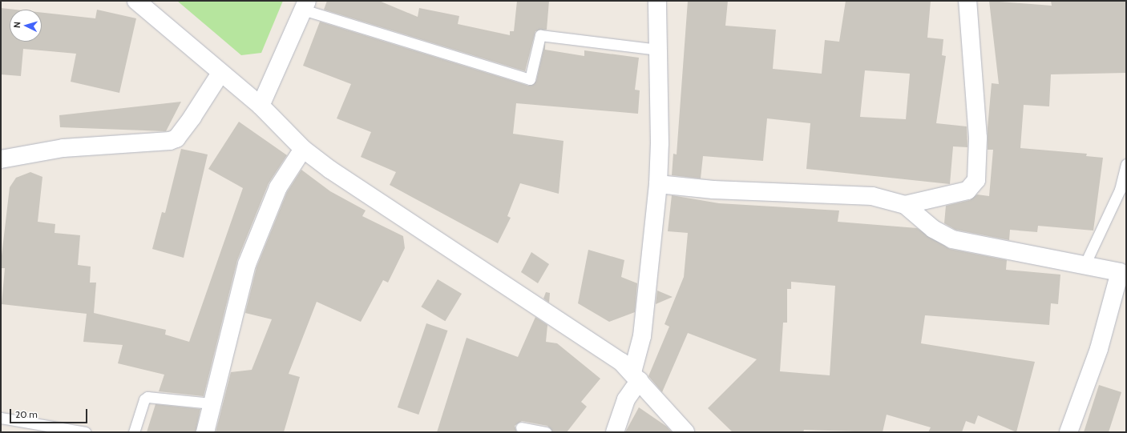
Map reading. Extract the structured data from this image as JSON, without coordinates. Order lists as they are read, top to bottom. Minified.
{"scale_bar":"20 m","north":"left"}
